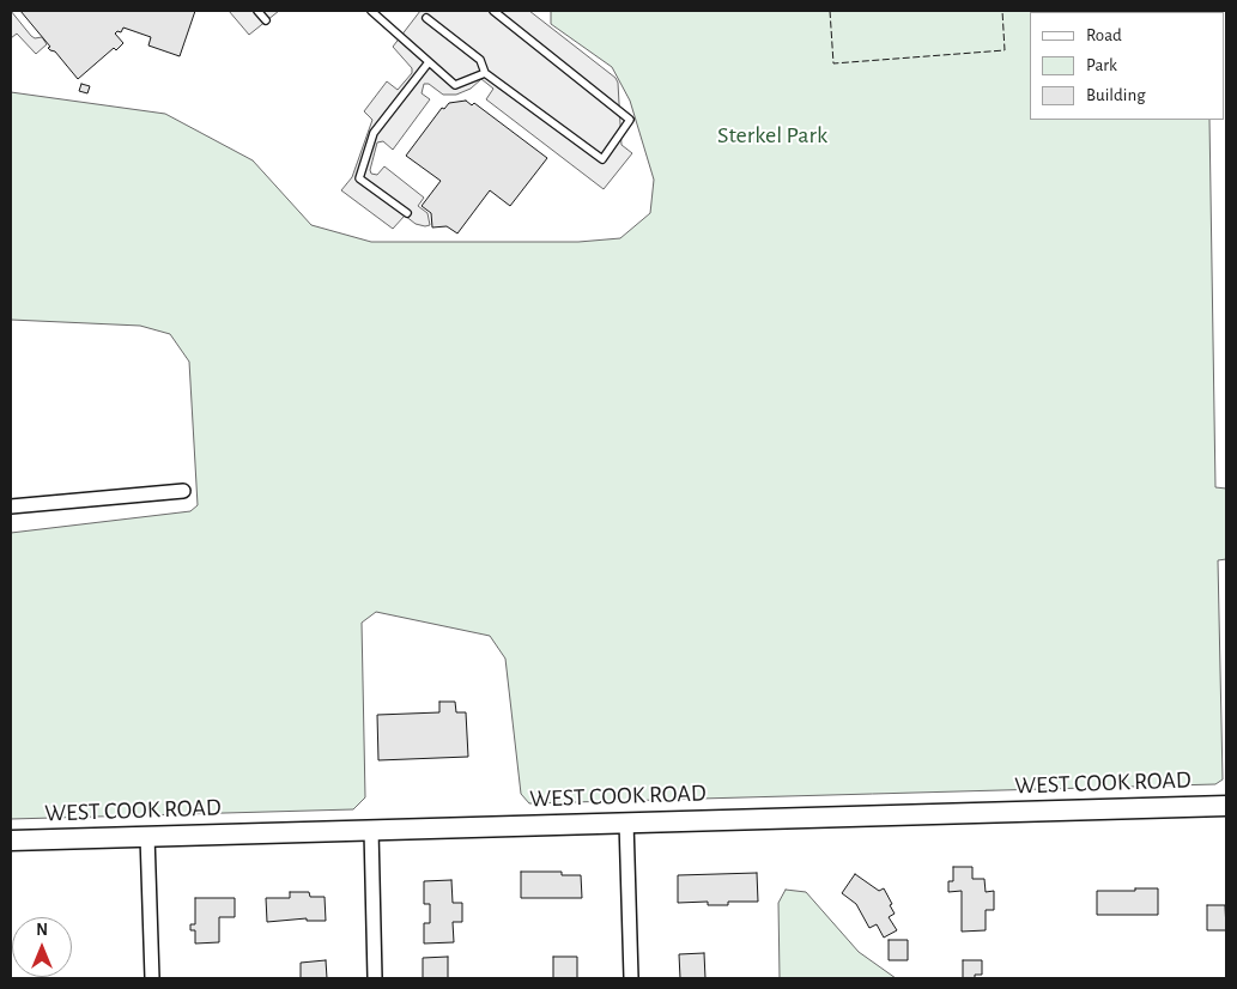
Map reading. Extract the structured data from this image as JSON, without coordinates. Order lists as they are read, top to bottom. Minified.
{"streets":{"main road":["WEST COOK ROAD"]},"parks":["Sterkel Park"],"legend":["Road","Park","Building"],"north":"top"}
